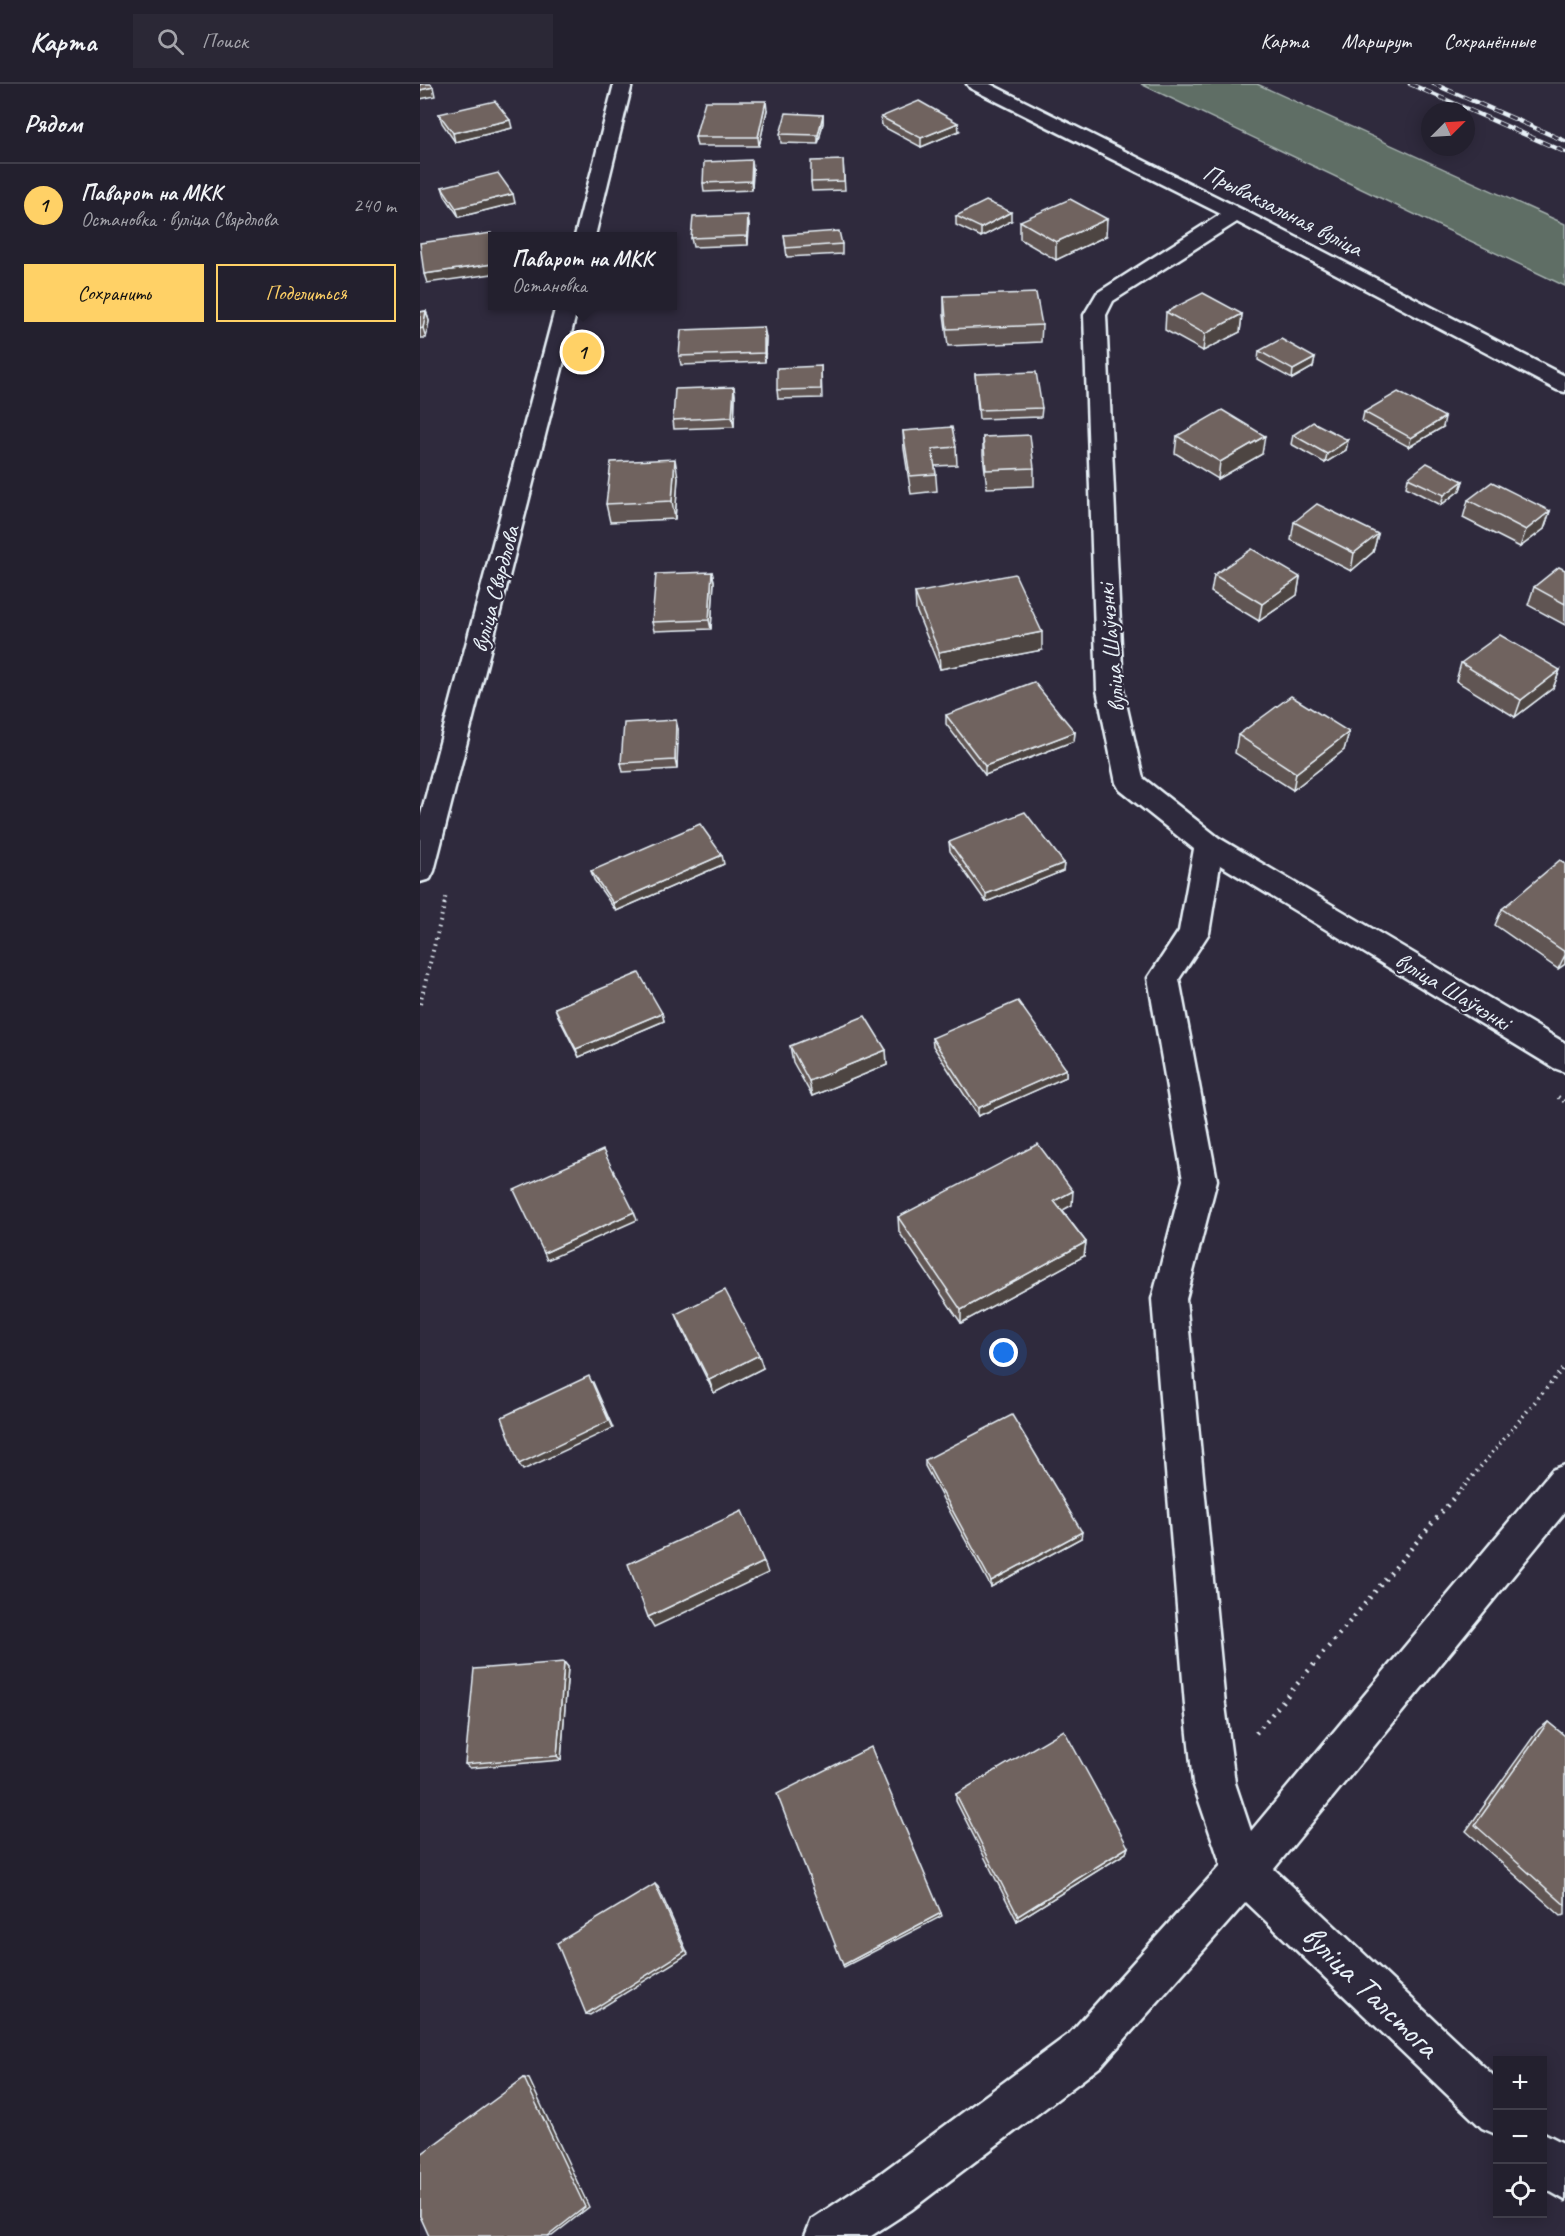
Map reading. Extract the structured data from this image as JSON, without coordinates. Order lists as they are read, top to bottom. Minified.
{"streets":{"street":["Прывакзальная вуліца","вуліца Свярдлова","вуліца Шаўчэнкі","вуліца Талстога"]},"crossings":[["Прывакзальная вуліца","вуліца Шаўчэнкі"]],"north":"top right","page":{"header":"Карта","search":"Поиск","nav":["Карта","Маршрут","Сохранённые"],"heading":"Рядом","list":[{"mark":"1","name":"Паварот на МКК","note":"Остановка · вуліца Свярдлова","value":"240 m"}],"popup":["Паварот на МКК","Остановка"],"buttons":["Сохранить","Поделиться"],"pins":"1","map_buttons":["+","−"]}}
